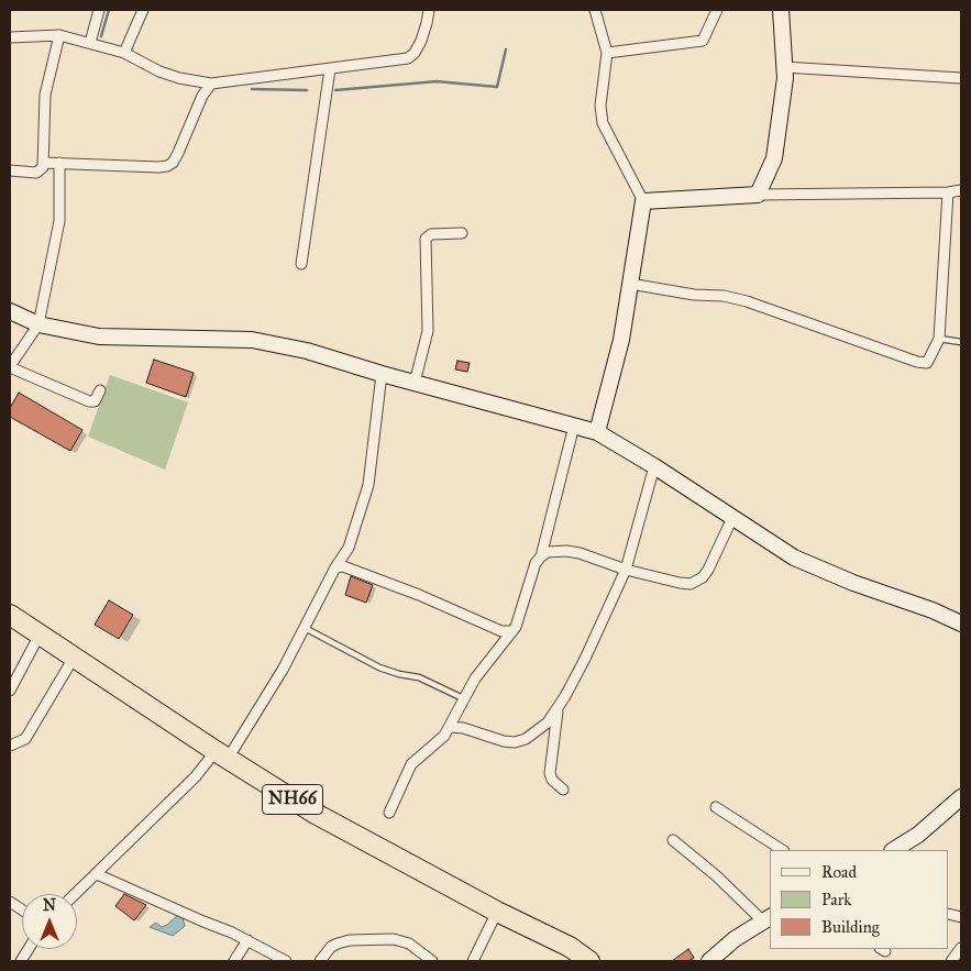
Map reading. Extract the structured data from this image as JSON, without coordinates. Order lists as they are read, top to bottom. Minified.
{"streets":{"highway":["NH66"]},"legend":["Road","Park","Building"],"north":"top"}
